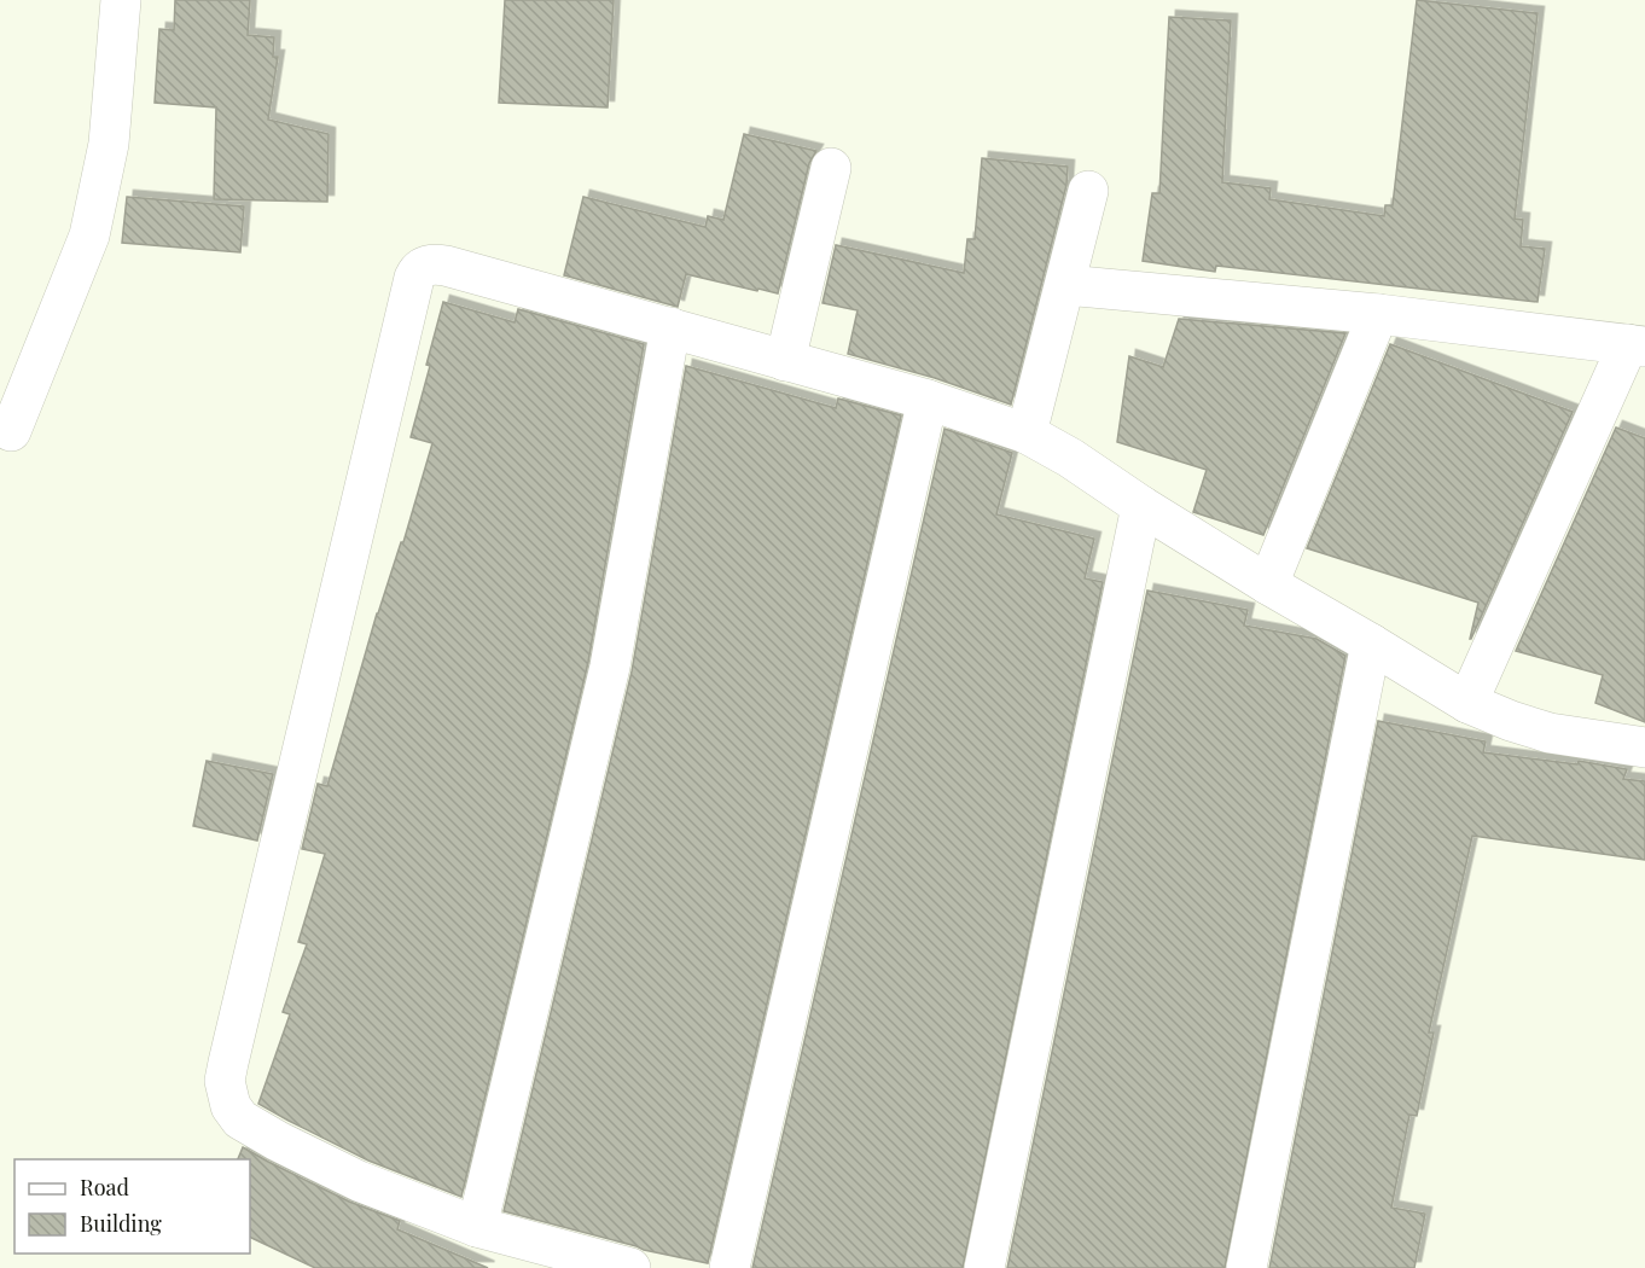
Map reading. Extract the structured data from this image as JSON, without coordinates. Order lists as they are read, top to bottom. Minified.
{"legend":["Road","Building"]}
